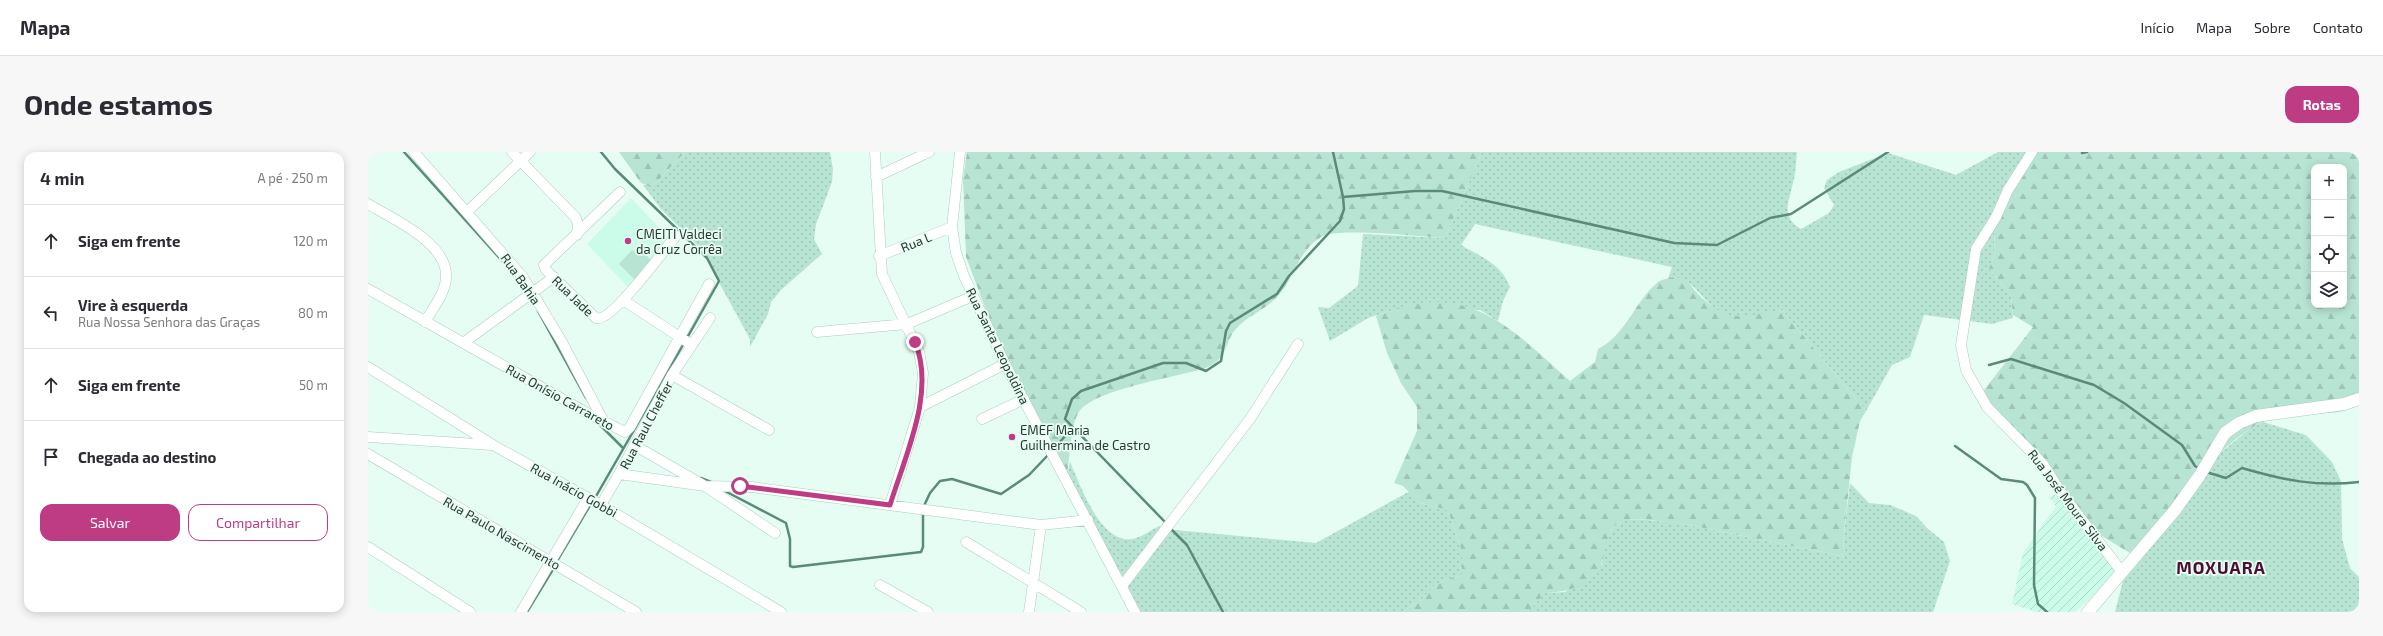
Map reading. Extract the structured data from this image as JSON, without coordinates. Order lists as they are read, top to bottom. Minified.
{"streets":{"street":["Rua L","Rua Bahia","Rua Jade","Rua Santa Leopoldina","Rua Onísio Carrareto","Rua Raul Cheffer","Rua Inácio Gobbi","Rua José Moura Silva","Rua Paulo Nascimento"]},"crossings":[["Rua L","Rua Santa Leopoldina"],["Rua Bahia","Rua Onísio Carrareto"],["Rua Onísio Carrareto","Rua Raul Cheffer"],["Rua Raul Cheffer","Rua Inácio Gobbi"]],"districts":["MOXUARA"],"places":["CMEITI Valdeci da Cruz Corrêa","EMEF Maria Guilhermina de Castro"],"page":{"header":"Mapa","nav":["Início","Mapa","Sobre","Contato"],"buttons":["Rotas",["Salvar","Compartilhar"]],"title":"Onde estamos","heading":["4 min","A pé · 250 m"],"map_buttons":["+","−"],"list":[["Siga em frente","120 m"],["Vire à esquerda","Rua Nossa Senhora das Graças","80 m"],["Siga em frente","50 m"],"Chegada ao destino"]}}
